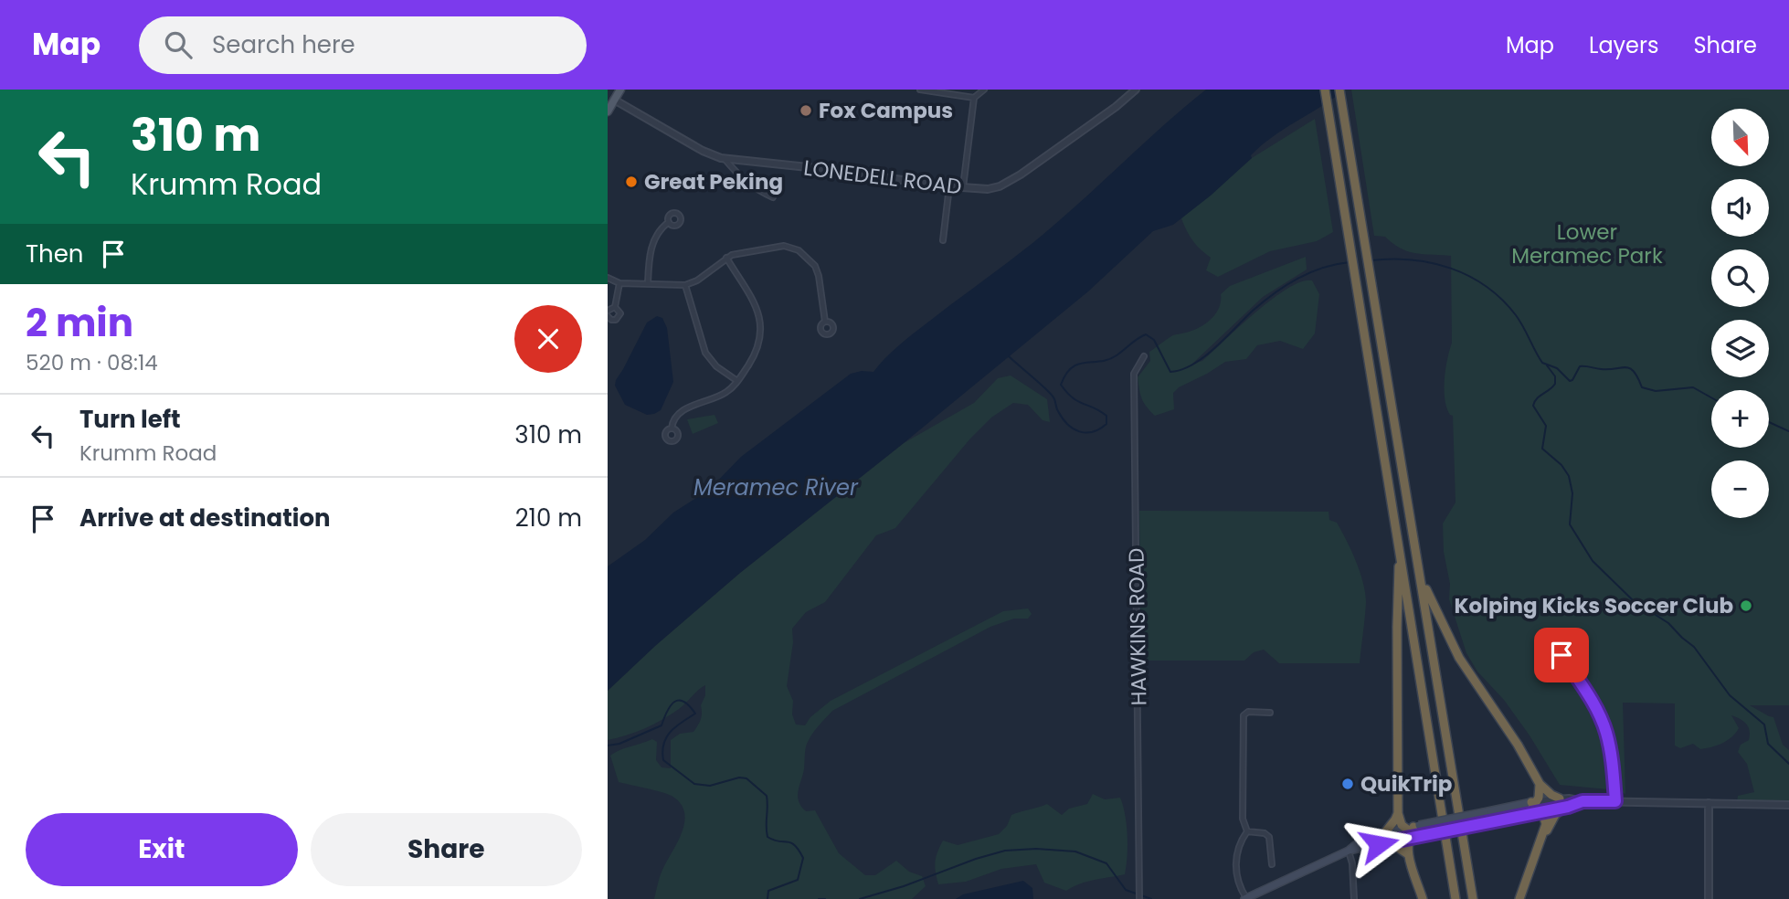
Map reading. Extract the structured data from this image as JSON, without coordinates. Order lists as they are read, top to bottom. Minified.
{"streets":{"street":["LONEDELL ROAD","HAWKINS ROAD"]},"water":["Meramec River"],"parks":["Lower Meramec Park"],"places":["Fox Campus","Great Peking","Kolping Kicks Soccer Club","QuikTrip"],"north":"bottom right","page":{"header":"Map","search":"Search here","nav":["Map","Layers","Share"],"turn":["310 m","Krumm Road"],"map_buttons":["+","−"],"then":"Then","heading":["2 min","520 m · 08:14"],"list":[{"name":"Turn left","note":"Krumm Road","value":"310 m"},{"name":"Arrive at destination","value":"210 m"}],"buttons":["Exit","Share"]}}
